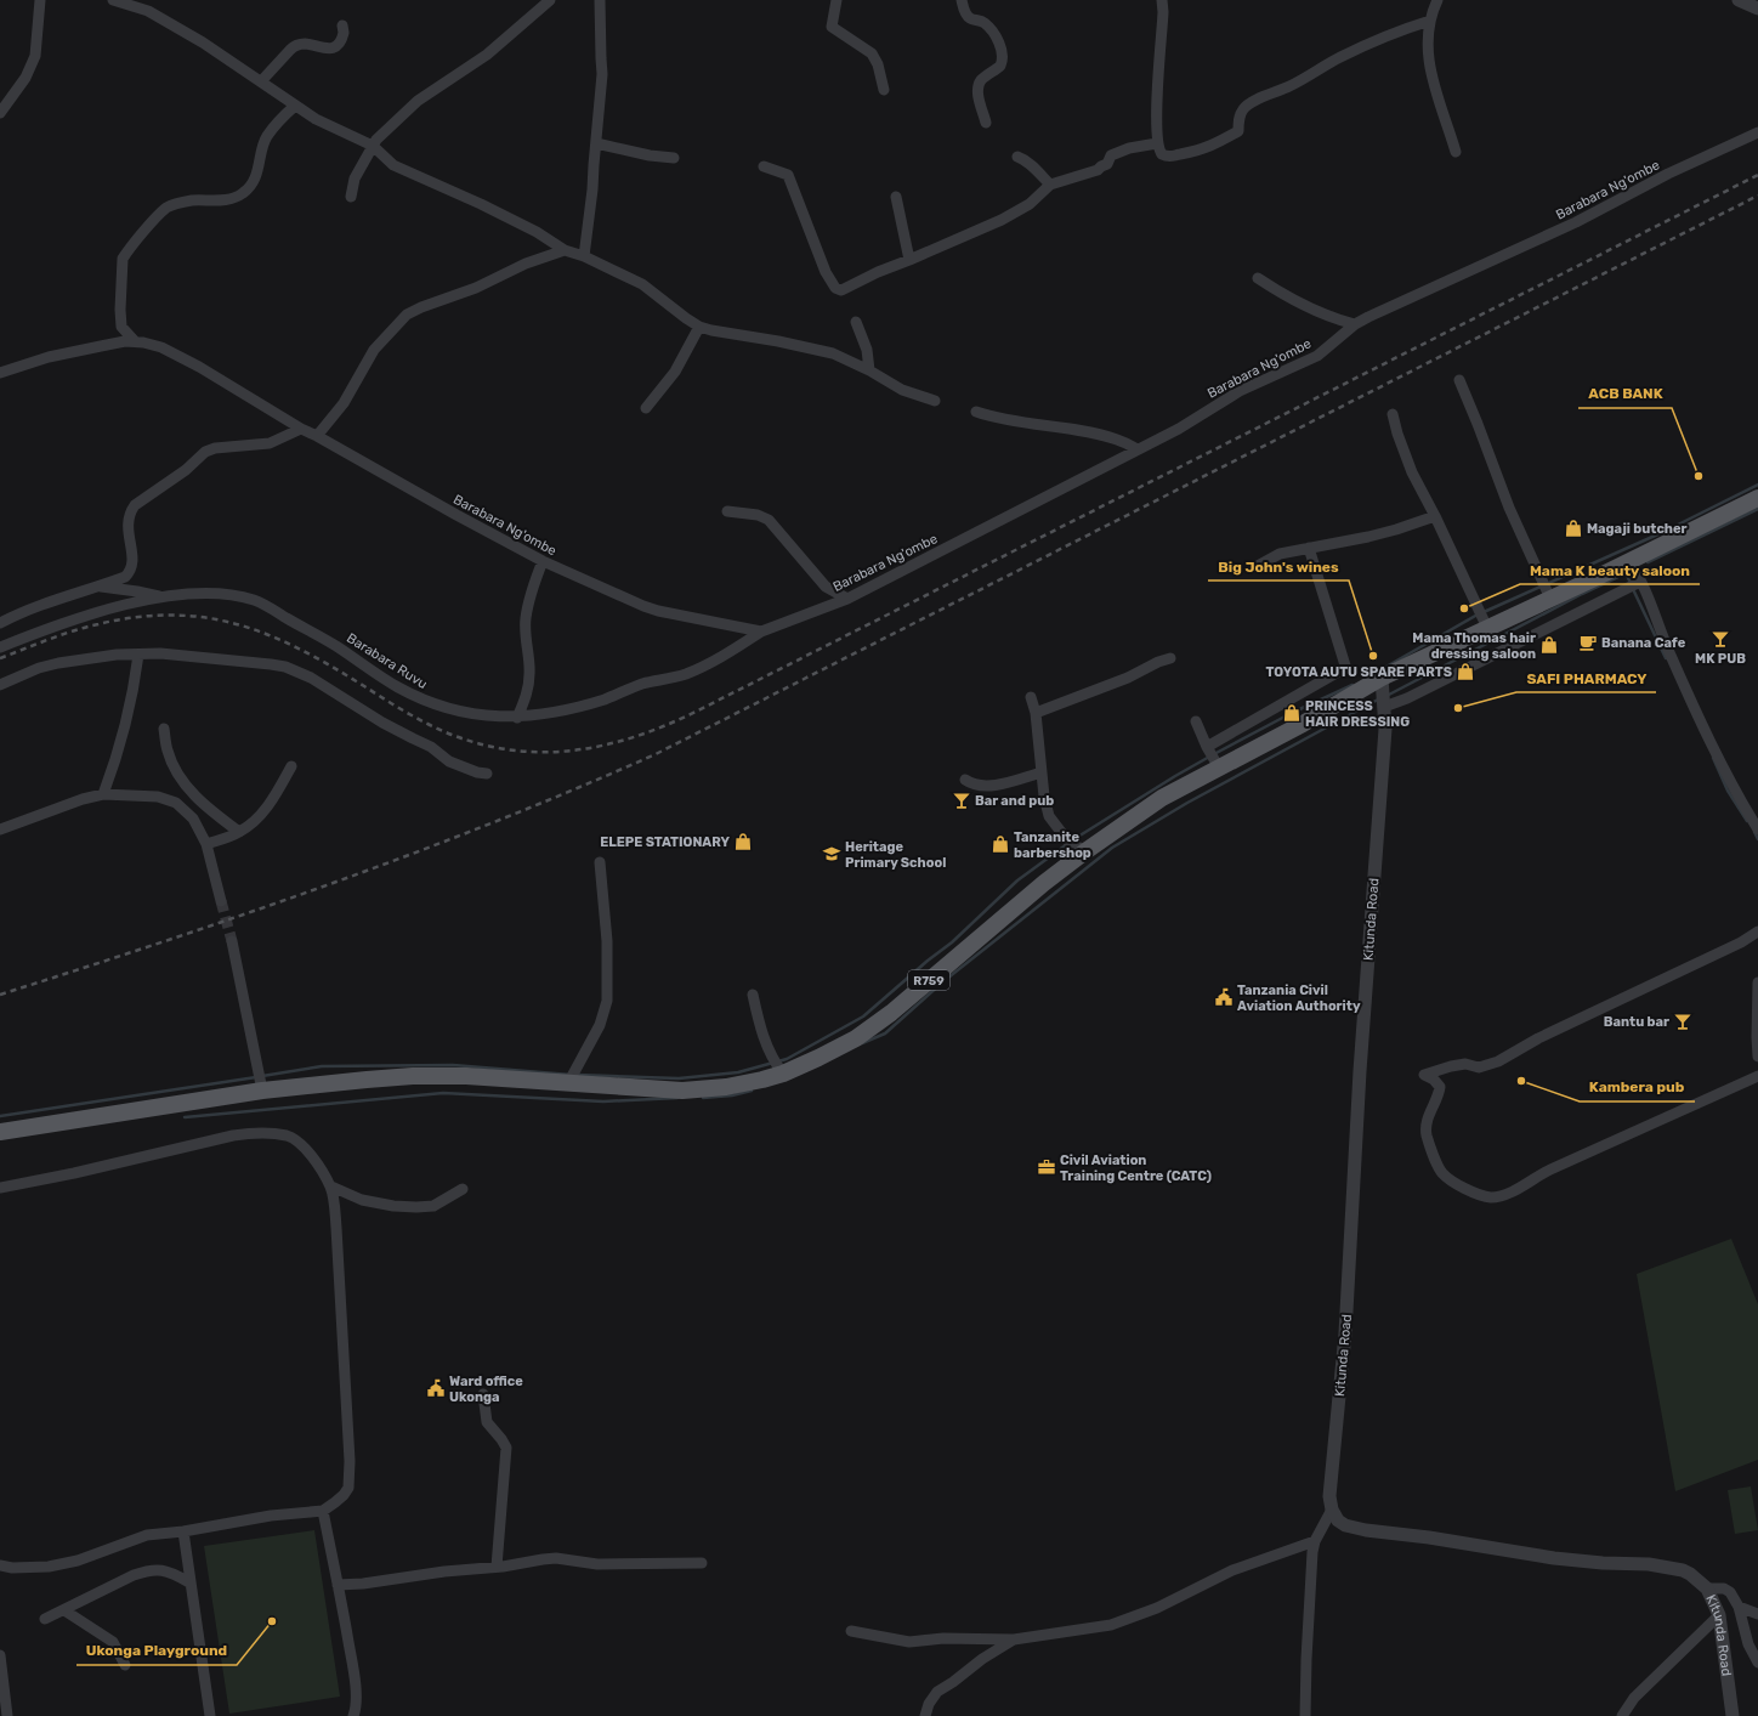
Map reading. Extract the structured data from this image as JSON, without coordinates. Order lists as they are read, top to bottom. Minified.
{"streets":{"main road":["R759"],"street":["Barabara Ng'ombe","Barabara Ruvu","Kitunda Road"]},"crossings":[["Barabara Ng'ombe","Barabara Ruvu"],["Kitunda Road","R759"]],"places":{"other":["ACB BANK","Mama K beauty saloon","Big John's wines","SAFI PHARMACY","Kambera pub","Ukonga Playground"],"shop":["Magaji butcher","Mama Thomas hair dressing saloon","TOYOTA AUTU SPARE PARTS","PRINCESS HAIR DRESSING","ELEPE STATIONARY","Tanzanite barbershop"],"bar":["MK PUB","Bar and pub","Bantu bar"],"cafe":["Banana Cafe"],"school or university":["Heritage Primary School"],"public building":["Tanzania Civil Aviation Authority","Ward office Ukonga"],"office":["Civil Aviation Training Centre (CATC)"]}}
